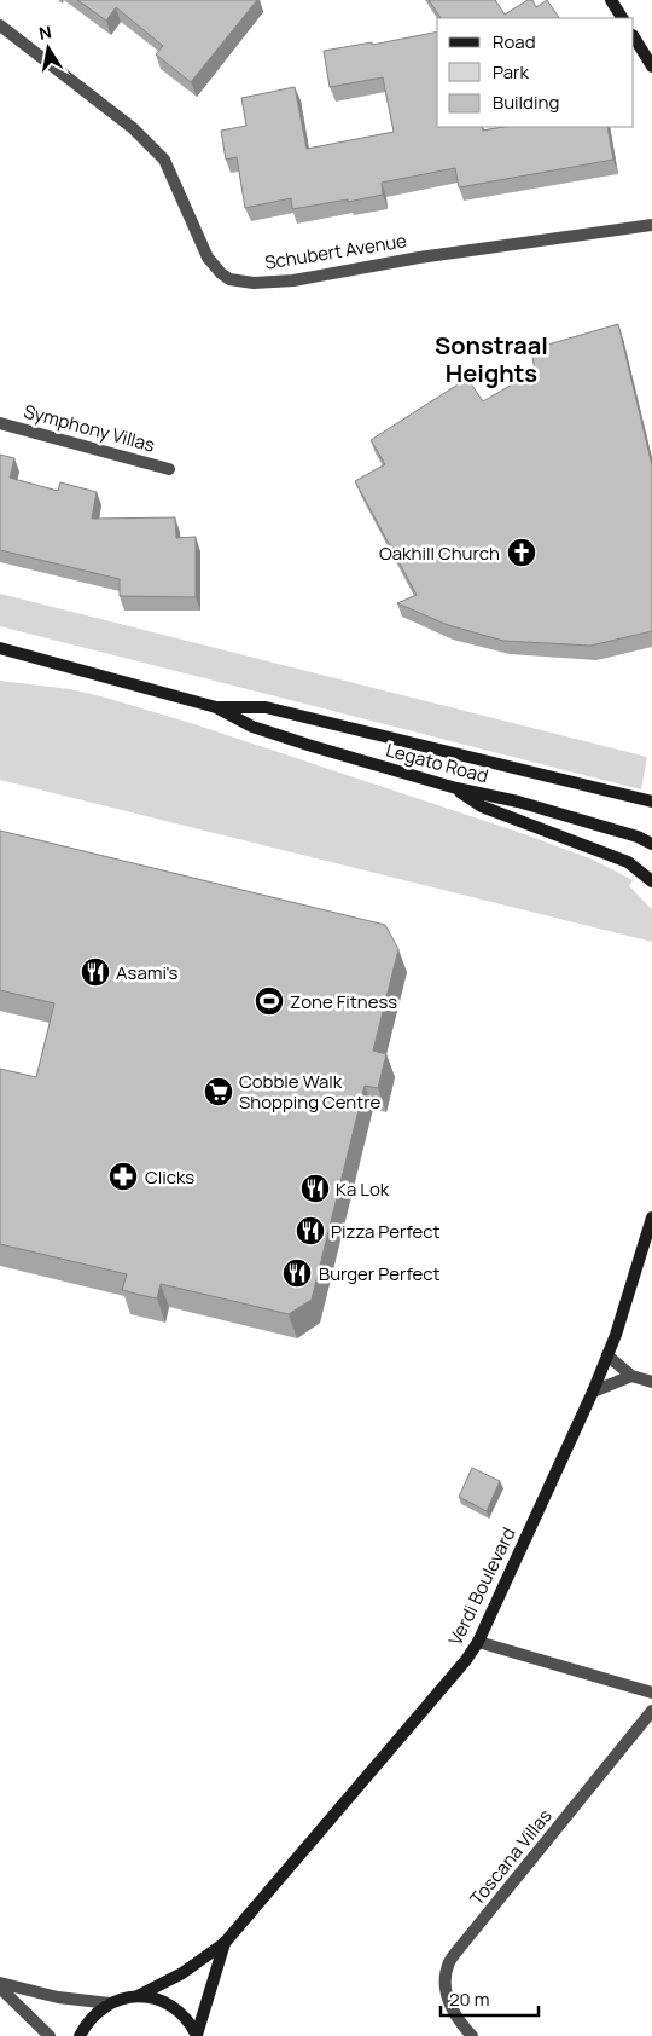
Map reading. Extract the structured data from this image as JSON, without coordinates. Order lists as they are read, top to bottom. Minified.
{"streets":{"street":["Schubert Avenue","Symphony Villas","Legato Road","Verdi Boulevard","Toscana Villas"]},"districts":["Sonstraal Heights"],"places":{"church":["Oakhill Church"],"restaurant":["Asami's","Ka Lok","Pizza Perfect","Burger Perfect"],"sports":["Zone Fitness"],"supermarket":["Cobble Walk Shopping Centre"],"pharmacy":["Clicks"]},"legend":["Road","Park","Building"],"scale_bar":"20 m","north":"top"}
